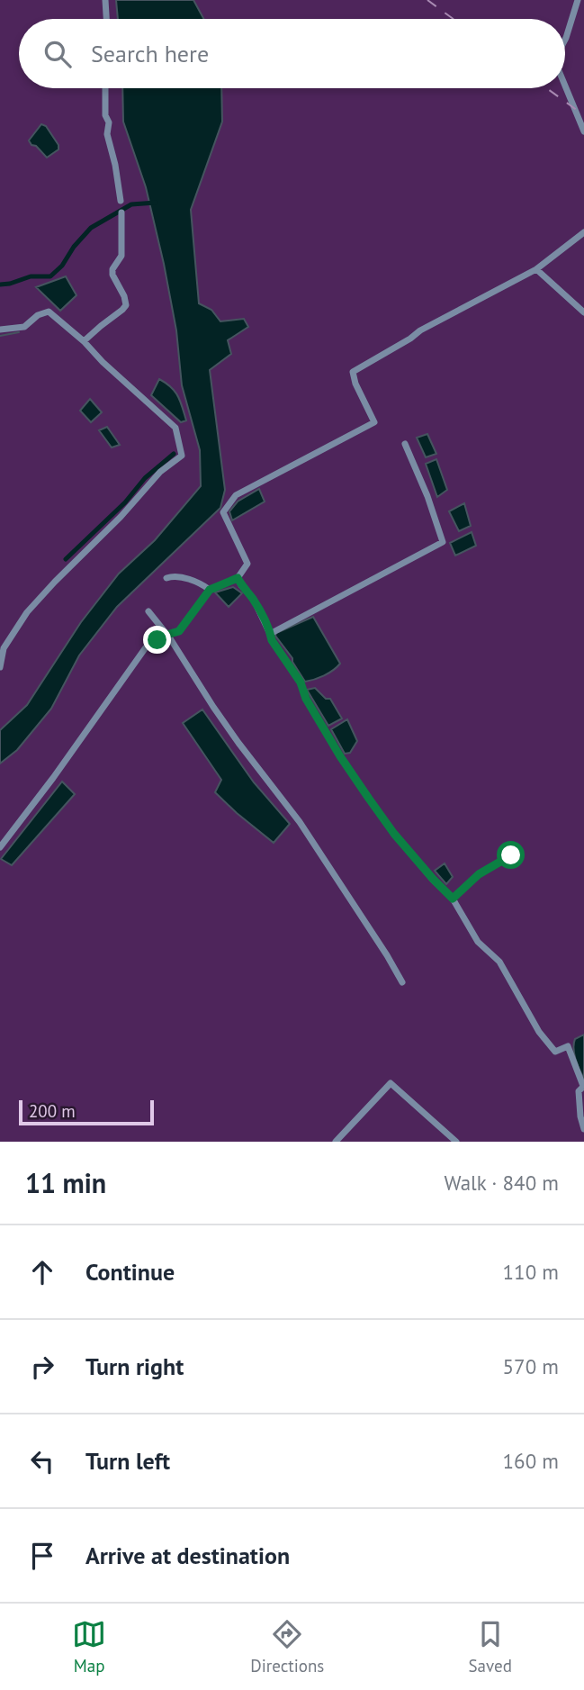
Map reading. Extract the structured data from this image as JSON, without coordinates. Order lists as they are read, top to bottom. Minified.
{"scale_bar":"200 m","page":{"search":"Search here","scale":"200 m","heading":["11 min","Walk · 840 m"],"list":[["Continue","110 m"],["Turn right","570 m"],["Turn left","160 m"],"Arrive at destination"],"nav":["Map","Directions","Saved"]}}
